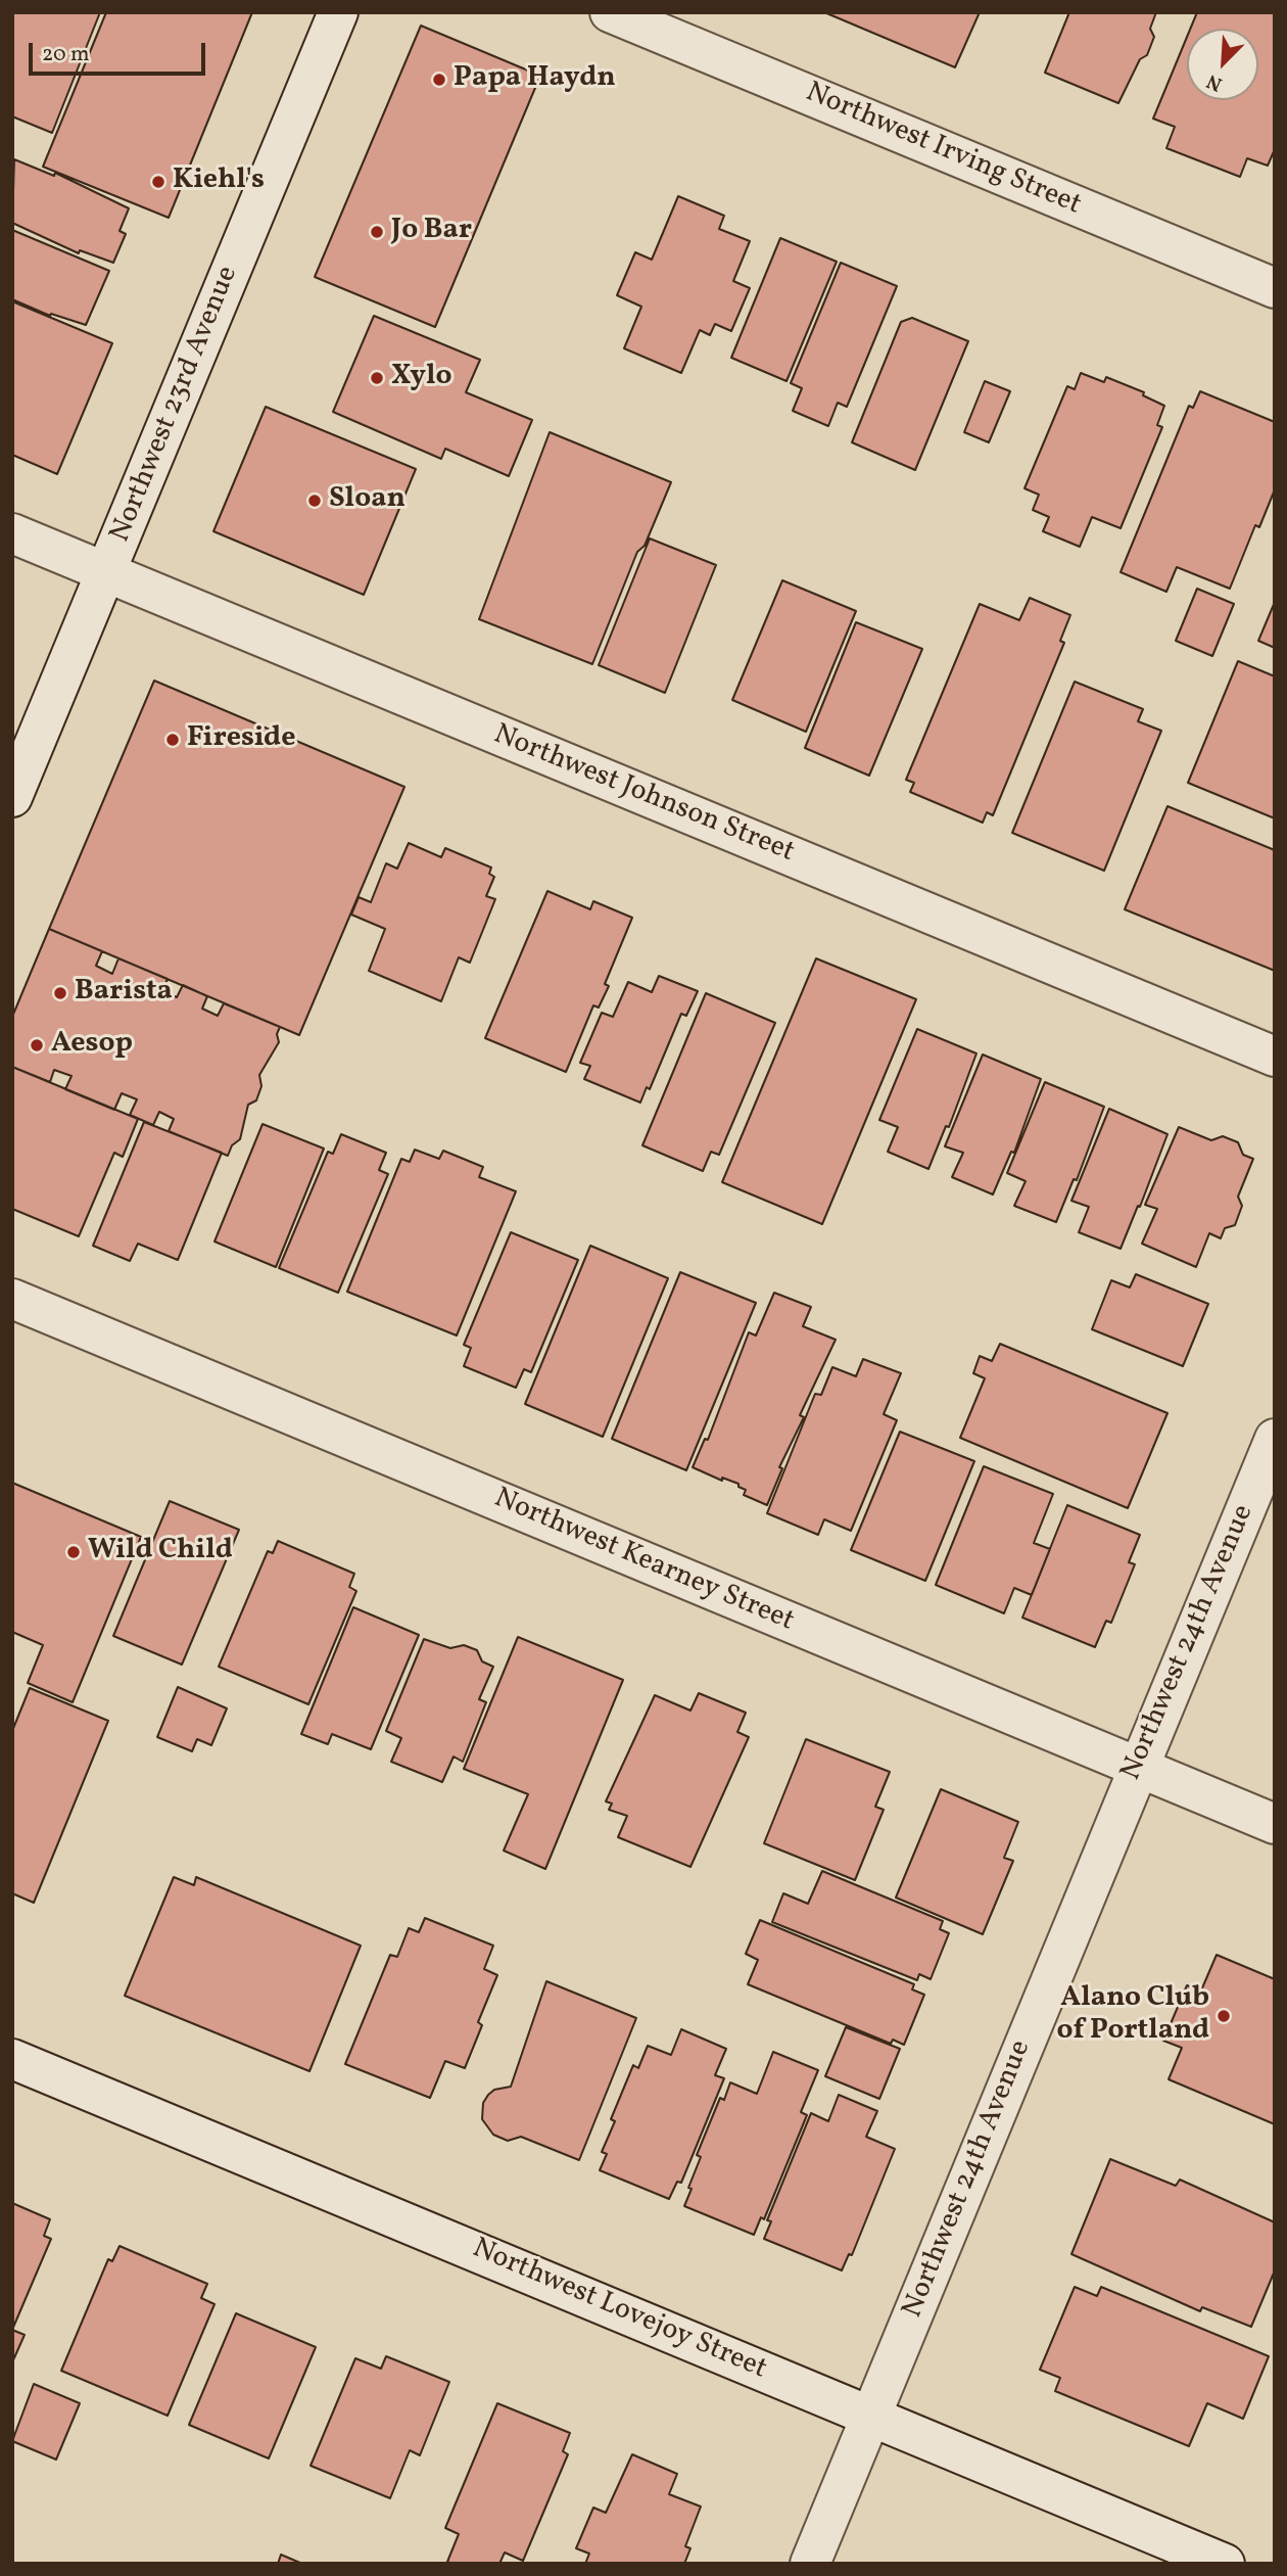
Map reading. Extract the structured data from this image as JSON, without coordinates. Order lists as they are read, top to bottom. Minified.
{"streets":{"street":["Northwest Irving Street","Northwest 23rd Avenue","Northwest Johnson Street","Northwest Kearney Street","Northwest 24th Avenue","Northwest Lovejoy Street"]},"crossings":[["Northwest 23rd Avenue","Northwest Johnson Street"],["Northwest Kearney Street","Northwest 24th Avenue"],["Northwest 24th Avenue","Northwest Lovejoy Street"]],"places":["Papa Haydn","Kiehl's","Jo Bar","Xylo","Sloan","Fireside","Barista","Aesop","Wild Child","Alano Club of Portland"],"scale_bar":"20 m","north":"bottom left"}
